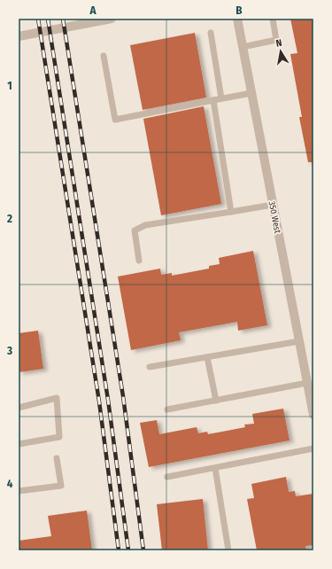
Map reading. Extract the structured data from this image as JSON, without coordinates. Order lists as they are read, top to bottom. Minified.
{"streets":{"street":["350 West"]},"north":"top","grid":{"columns":["A","B"],"rows":["1","2","3","4"]}}
